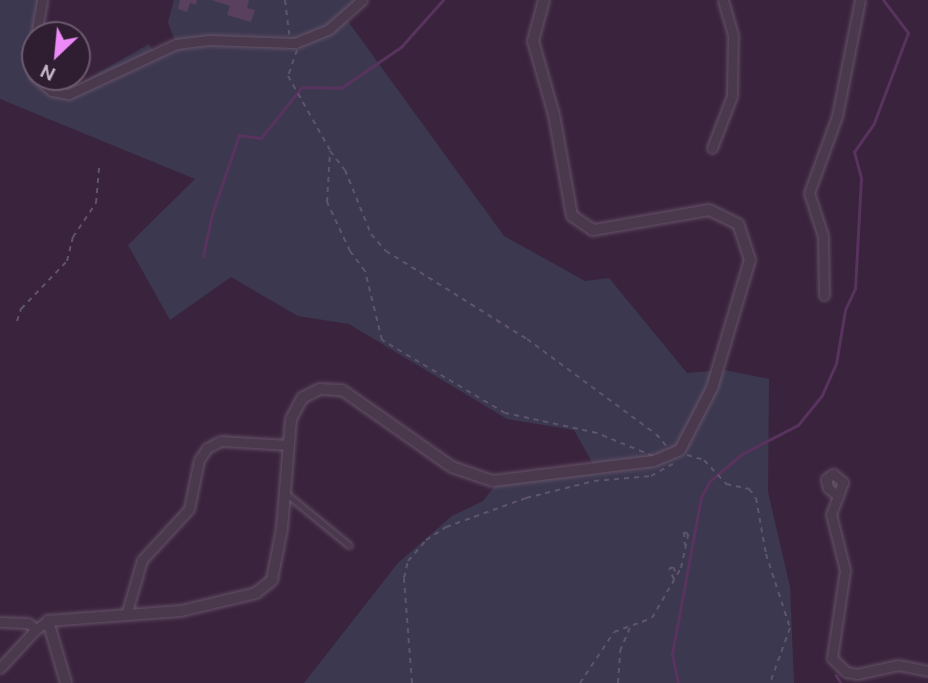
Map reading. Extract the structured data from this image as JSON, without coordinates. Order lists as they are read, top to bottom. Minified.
{"north":"bottom left"}
